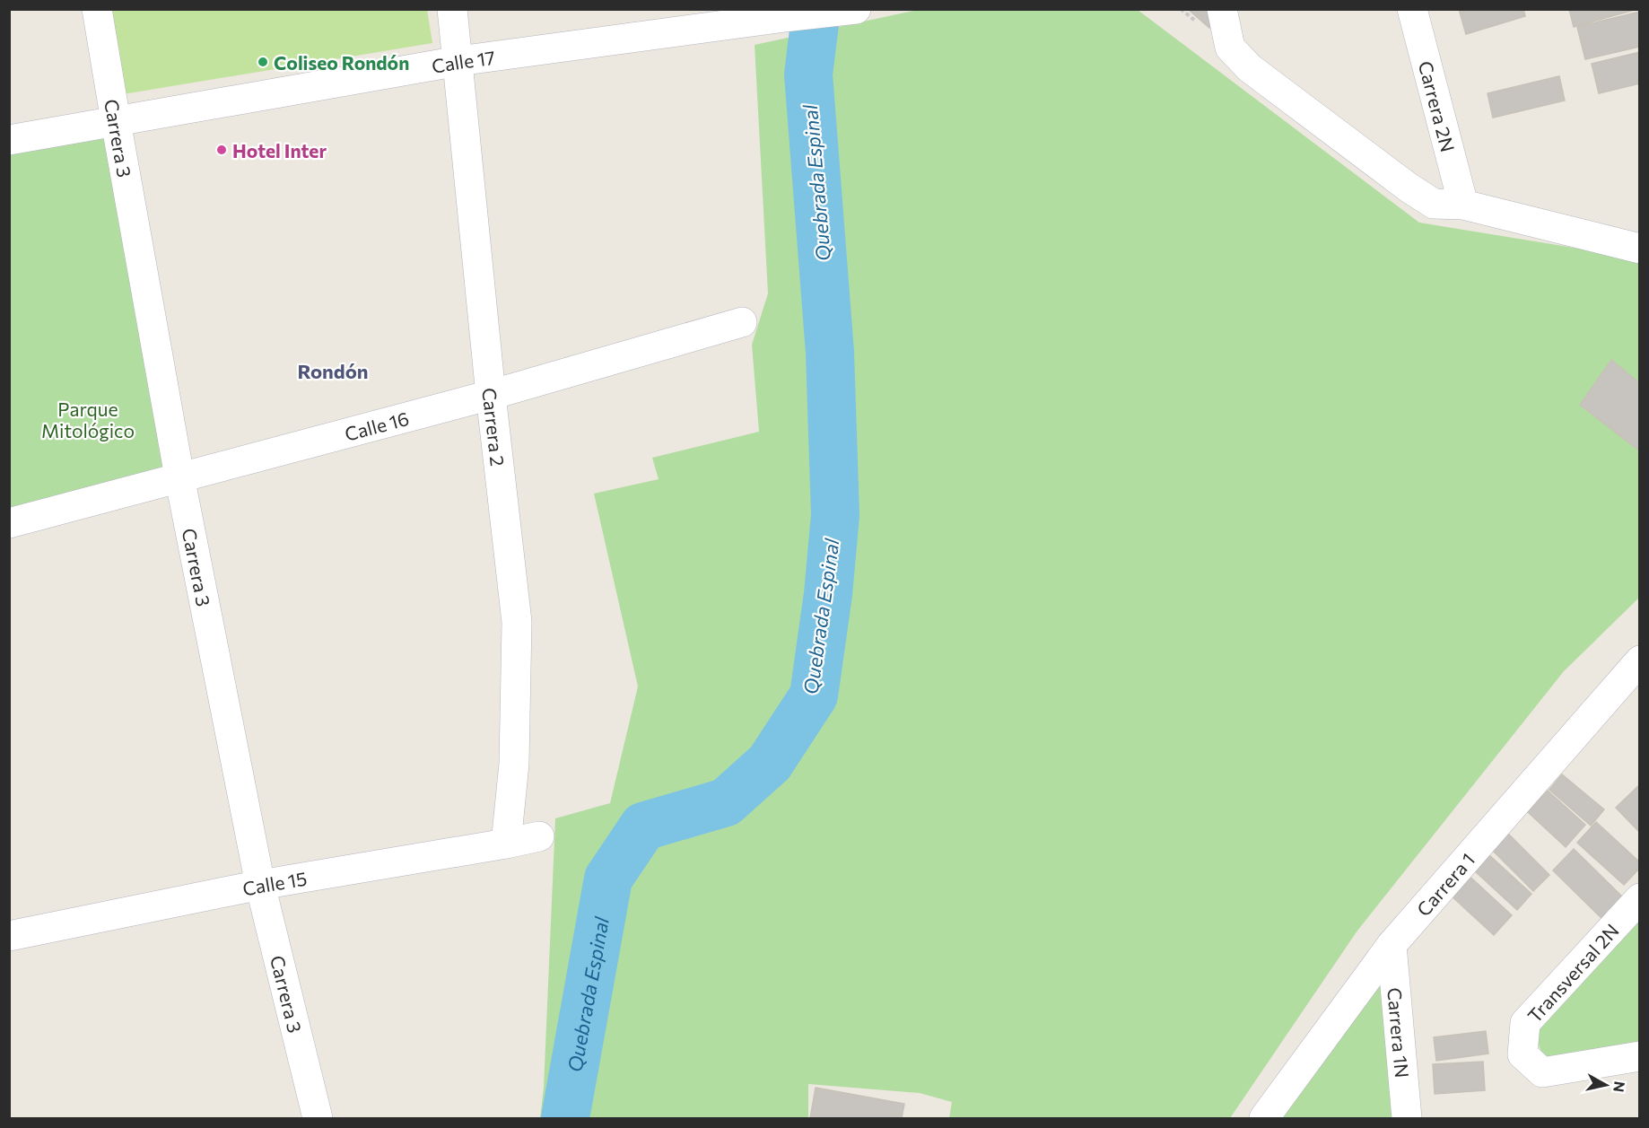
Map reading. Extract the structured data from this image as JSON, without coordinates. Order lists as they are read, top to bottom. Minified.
{"streets":{"street":["Calle 17","Carrera 2N","Carrera 3","Calle 16","Carrera 2","Calle 15","Carrera 1","Transversal 2N","Carrera 1N"]},"crossings":[["Calle 17","Carrera 3"],["Calle 17","Carrera 2"],["Carrera 3","Calle 16"],["Carrera 3","Calle 15"],["Calle 16","Carrera 2"],["Carrera 2","Calle 15"],["Carrera 1","Carrera 1N"]],"districts":["Rondón"],"water":["Quebrada Espinal"],"parks":["Parque Mitológico"],"places":["Coliseo Rondón","Hotel Inter"],"north":"right"}
